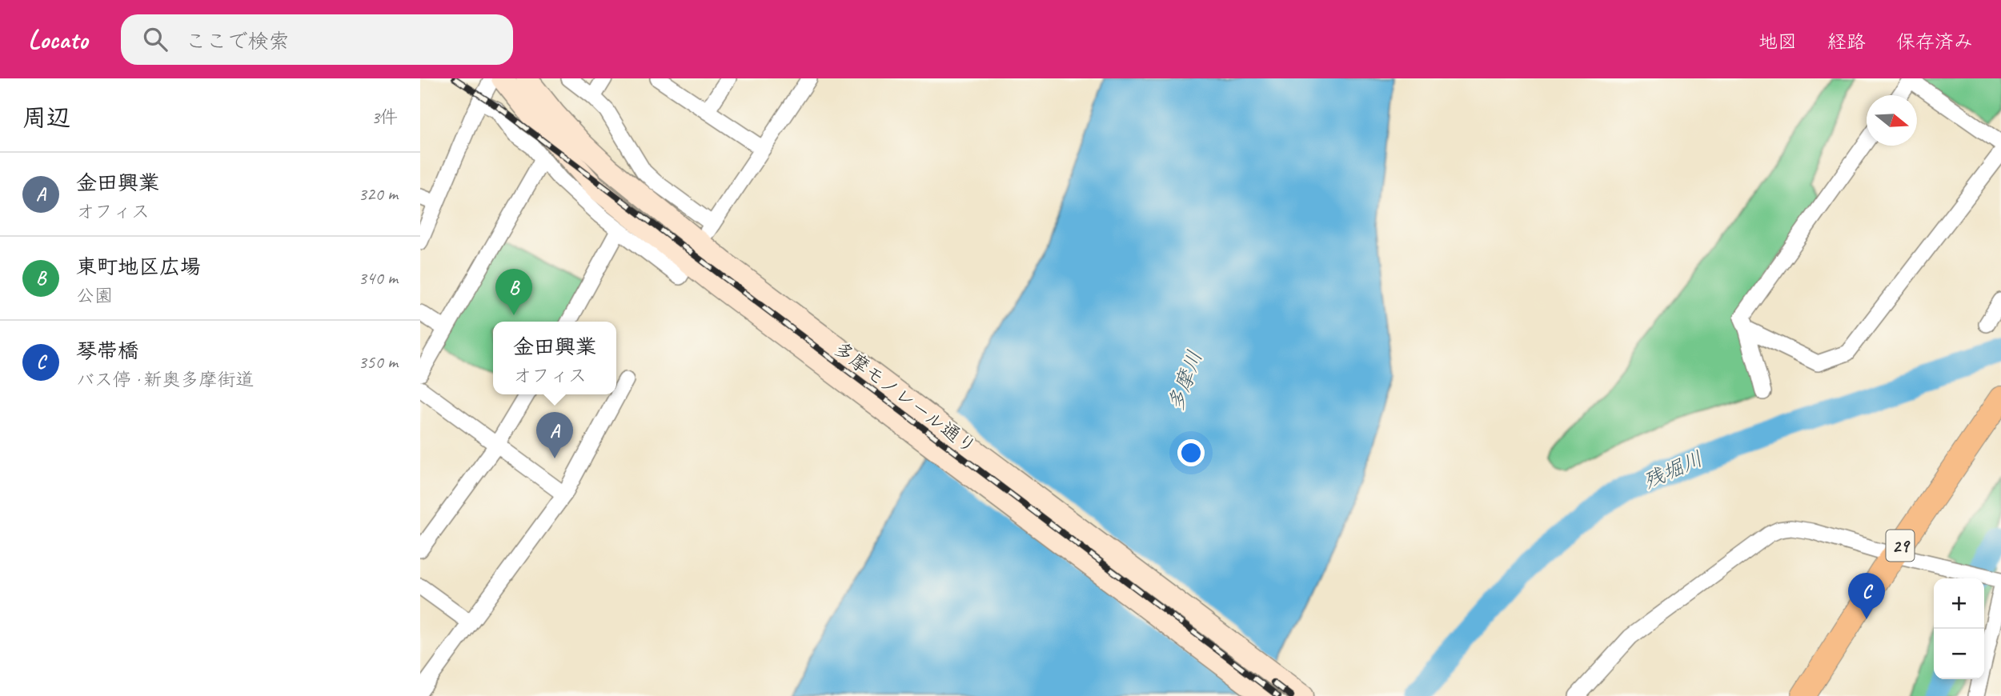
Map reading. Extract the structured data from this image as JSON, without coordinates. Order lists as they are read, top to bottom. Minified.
{"streets":{"main road":["多摩モノレール通り","29"]},"water":["多摩川","残堀川"],"north":"right","page":{"header":"Locato","search":"ここで検索","nav":["地図","経路","保存済み"],"heading":["周辺","3件"],"list":[{"mark":"A","name":"金田興業","note":"オフィス","value":"320 m"},{"mark":"B","name":"東町地区広場","note":"公園","value":"340 m"},{"mark":"C","name":"琴帯橋","note":"バス停 · 新奥多摩街道","value":"350 m"}],"pins":["B","A","C"],"popup":["金田興業","オフィス"],"map_buttons":["+","−"]}}
